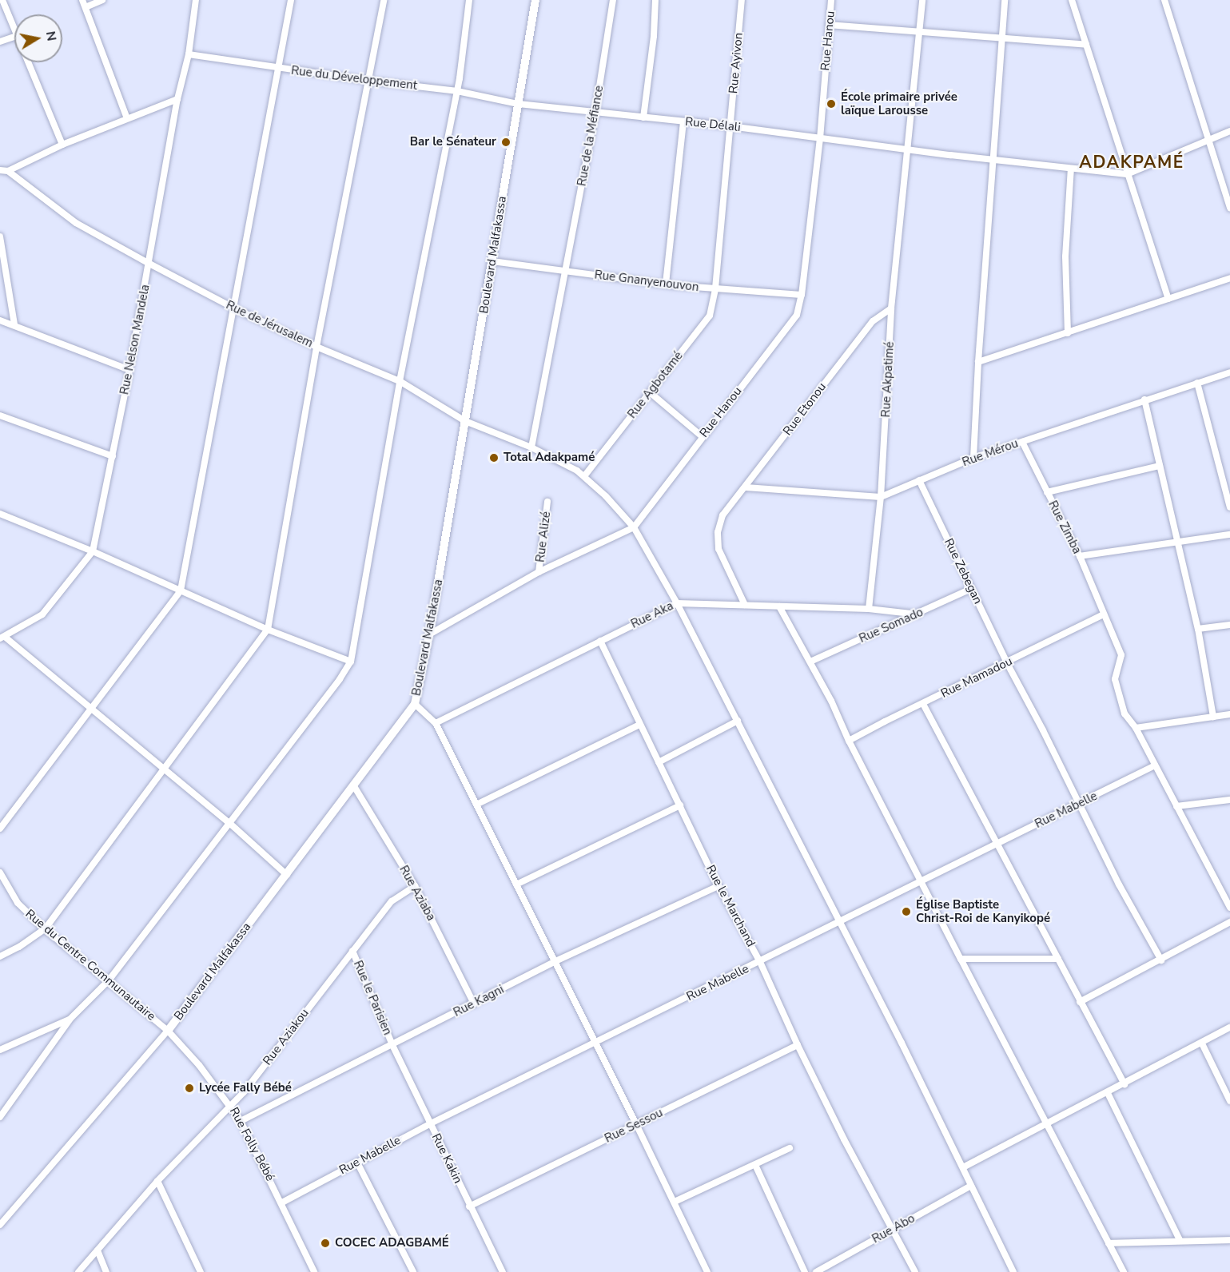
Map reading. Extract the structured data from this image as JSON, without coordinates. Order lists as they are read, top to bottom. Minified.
{"streets":{"street":["Rue Hanou","Rue Ayivon","Rue du Développement","Rue Délali","Rue de la Méfiance","Boulevard Malfakassa","Rue Gnanyenouvon","Rue de Jérusalem","Rue Nelson Mandela","Rue Akpatimé","Rue Agbotamé","Rue Etonou","Rue Mérou","Rue Zimba","Rue Alizé","Rue Zebegan","Rue Aka","Rue Somado","Rue Mamadou","Rue Mabelle","Rue Aziaba","Rue le Marchand","Rue du Centre Communautaire","Rue le Parisien","Rue Kagni","Rue Aziakou","Rue Sessou","Rue Folly Bébé","Rue Kakin","Rue Abo"]},"crossings":[["Rue Hanou","Rue Délali"],["Rue Hanou","Rue Gnanyenouvon"],["Rue Hanou","Rue de Jérusalem"],["Rue Ayivon","Rue Délali"],["Rue Ayivon","Rue Gnanyenouvon"],["Rue Ayivon","Rue Agbotamé"],["Rue du Développement","Rue Délali"],["Rue du Développement","Boulevard Malfakassa"],["Rue du Développement","Rue Nelson Mandela"],["Rue Délali","Rue de la Méfiance"],["Rue Délali","Boulevard Malfakassa"],["Rue Délali","Rue Akpatimé"],["Rue de la Méfiance","Rue Gnanyenouvon"],["Rue de la Méfiance","Rue de Jérusalem"],["Boulevard Malfakassa","Rue Gnanyenouvon"],["Boulevard Malfakassa","Rue de Jérusalem"],["Boulevard Malfakassa","Rue Aziaba"],["Boulevard Malfakassa","Rue du Centre Communautaire"],["Boulevard Malfakassa","Rue Folly Bébé"],["Rue Gnanyenouvon","Rue Agbotamé"],["Rue de Jérusalem","Rue Nelson Mandela"],["Rue de Jérusalem","Rue Agbotamé"],["Rue de Jérusalem","Rue Aka"],["Rue de Jérusalem","Rue Mabelle"],["Rue de Jérusalem","Rue Abo"],["Rue Akpatimé","Rue Etonou"],["Rue Akpatimé","Rue Mérou"],["Rue Akpatimé","Rue Aka"],["Rue Etonou","Rue Mérou"],["Rue Etonou","Rue Aka"],["Rue Mérou","Rue Zimba"],["Rue Mérou","Rue Zebegan"],["Rue Zimba","Rue Mamadou"],["Rue Zimba","Rue Mabelle"],["Rue Zebegan","Rue Somado"],["Rue Zebegan","Rue Mamadou"],["Rue Zebegan","Rue Mabelle"],["Rue Aka","Rue Somado"],["Rue Aka","Rue le Marchand"],["Rue Mabelle","Rue le Marchand"],["Rue Mabelle","Rue Folly Bébé"],["Rue Mabelle","Rue Kakin"],["Rue Aziaba","Rue Kagni"],["Rue Aziaba","Rue Aziakou"],["Rue le Marchand","Rue Kagni"],["Rue le Marchand","Rue Sessou"],["Rue le Marchand","Rue Abo"],["Rue du Centre Communautaire","Rue Folly Bébé"],["Rue le Parisien","Rue Kagni"],["Rue le Parisien","Rue Aziakou"],["Rue le Parisien","Rue Kakin"],["Rue Kagni","Rue Folly Bébé"],["Rue Kagni","Rue Kakin"],["Rue Aziakou","Rue Folly Bébé"],["Rue Sessou","Rue Kakin"]],"districts":["ADAKPAMÉ"],"places":["École primaire privée laïque Larousse","Bar le Sénateur","Total Adakpamé","Église Baptiste Christ-Roi de Kanyikopé","Lycée Fally Bébé","COCEC ADAGBAMÉ"],"north":"right"}
